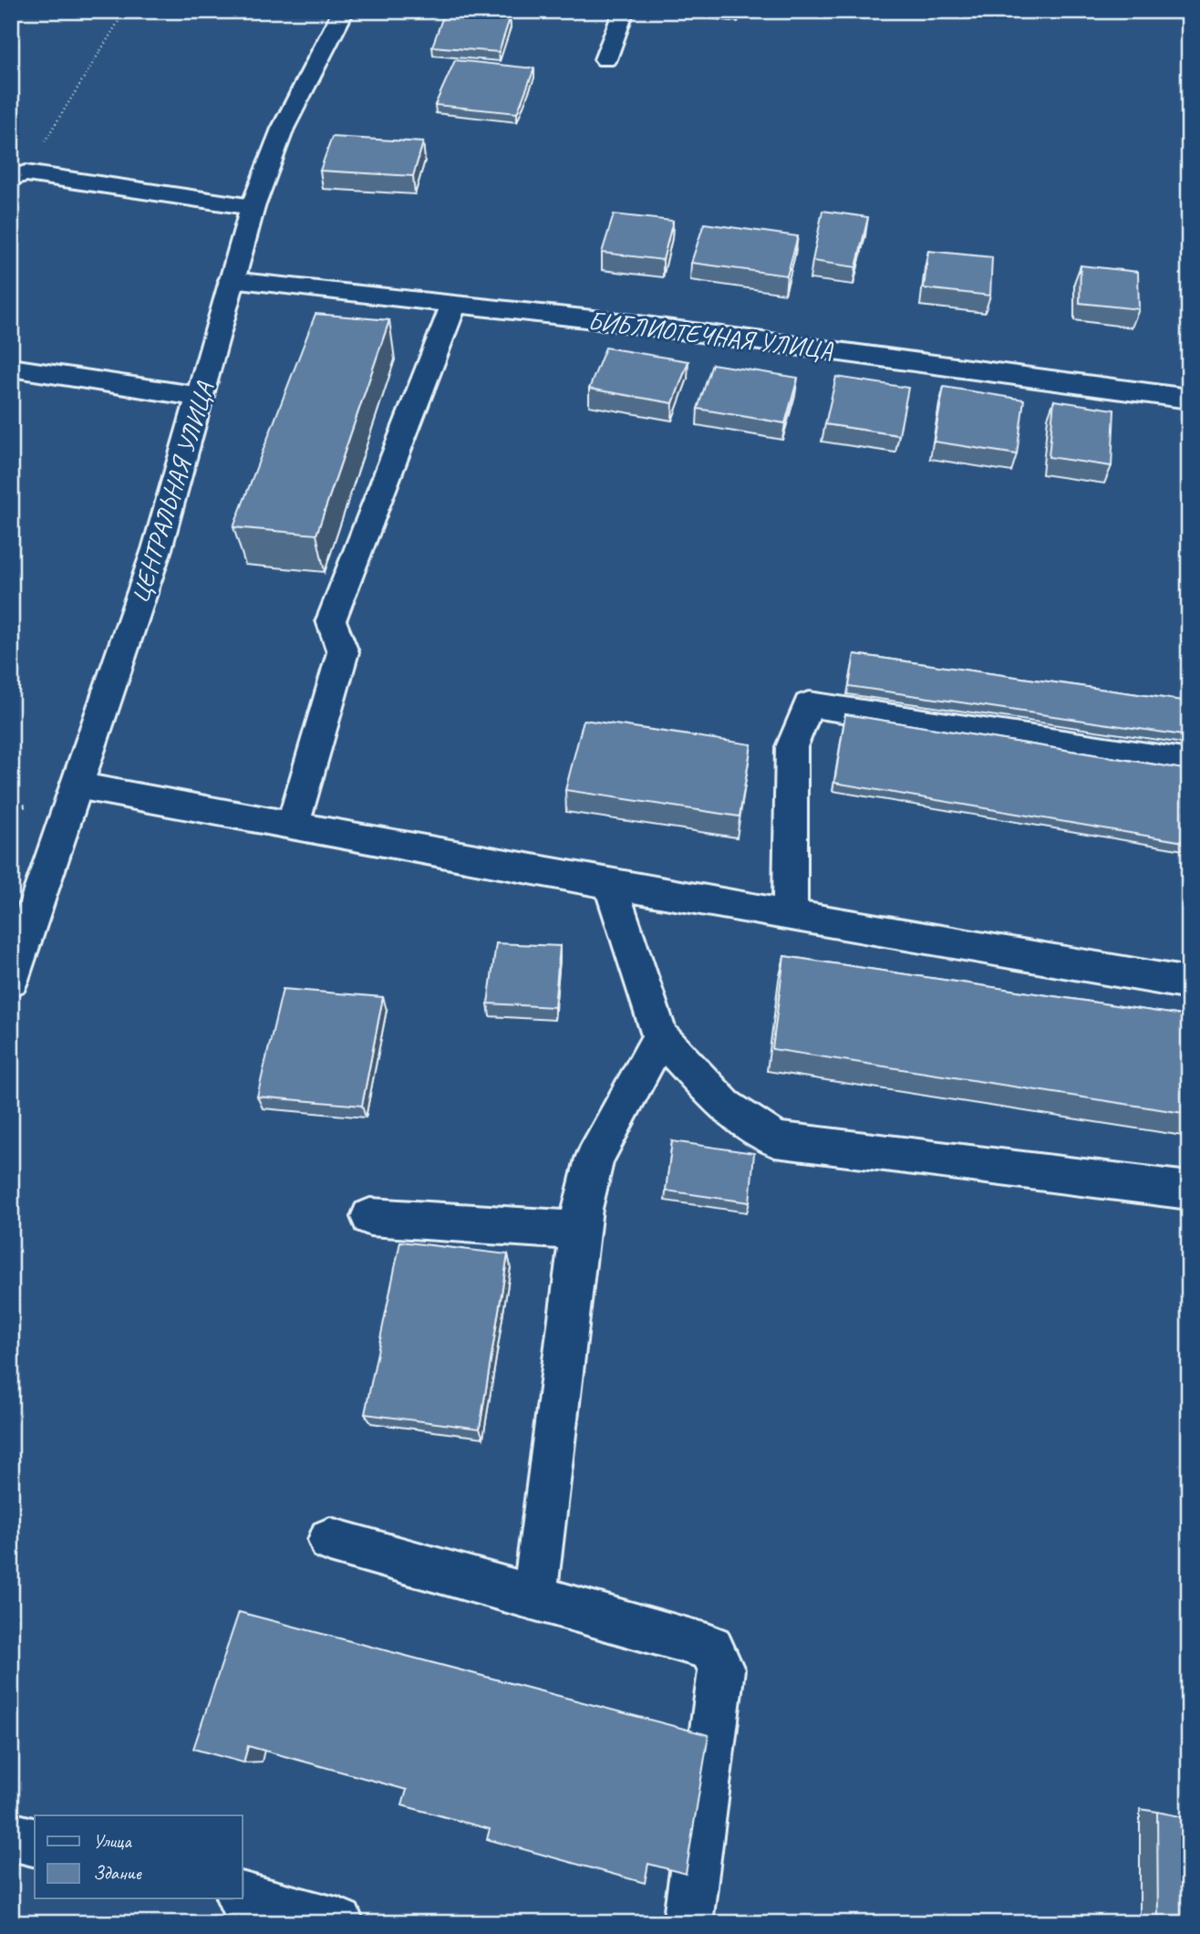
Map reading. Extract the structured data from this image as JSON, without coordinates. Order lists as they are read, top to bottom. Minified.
{"streets":{"main road":["БИБЛИОТЕЧНАЯ УЛИЦА","ЦЕНТРАЛЬНАЯ УЛИЦА"]},"crossings":[["БИБЛИОТЕЧНАЯ УЛИЦА","ЦЕНТРАЛЬНАЯ УЛИЦА"]],"legend":["Улица","Здание"]}
